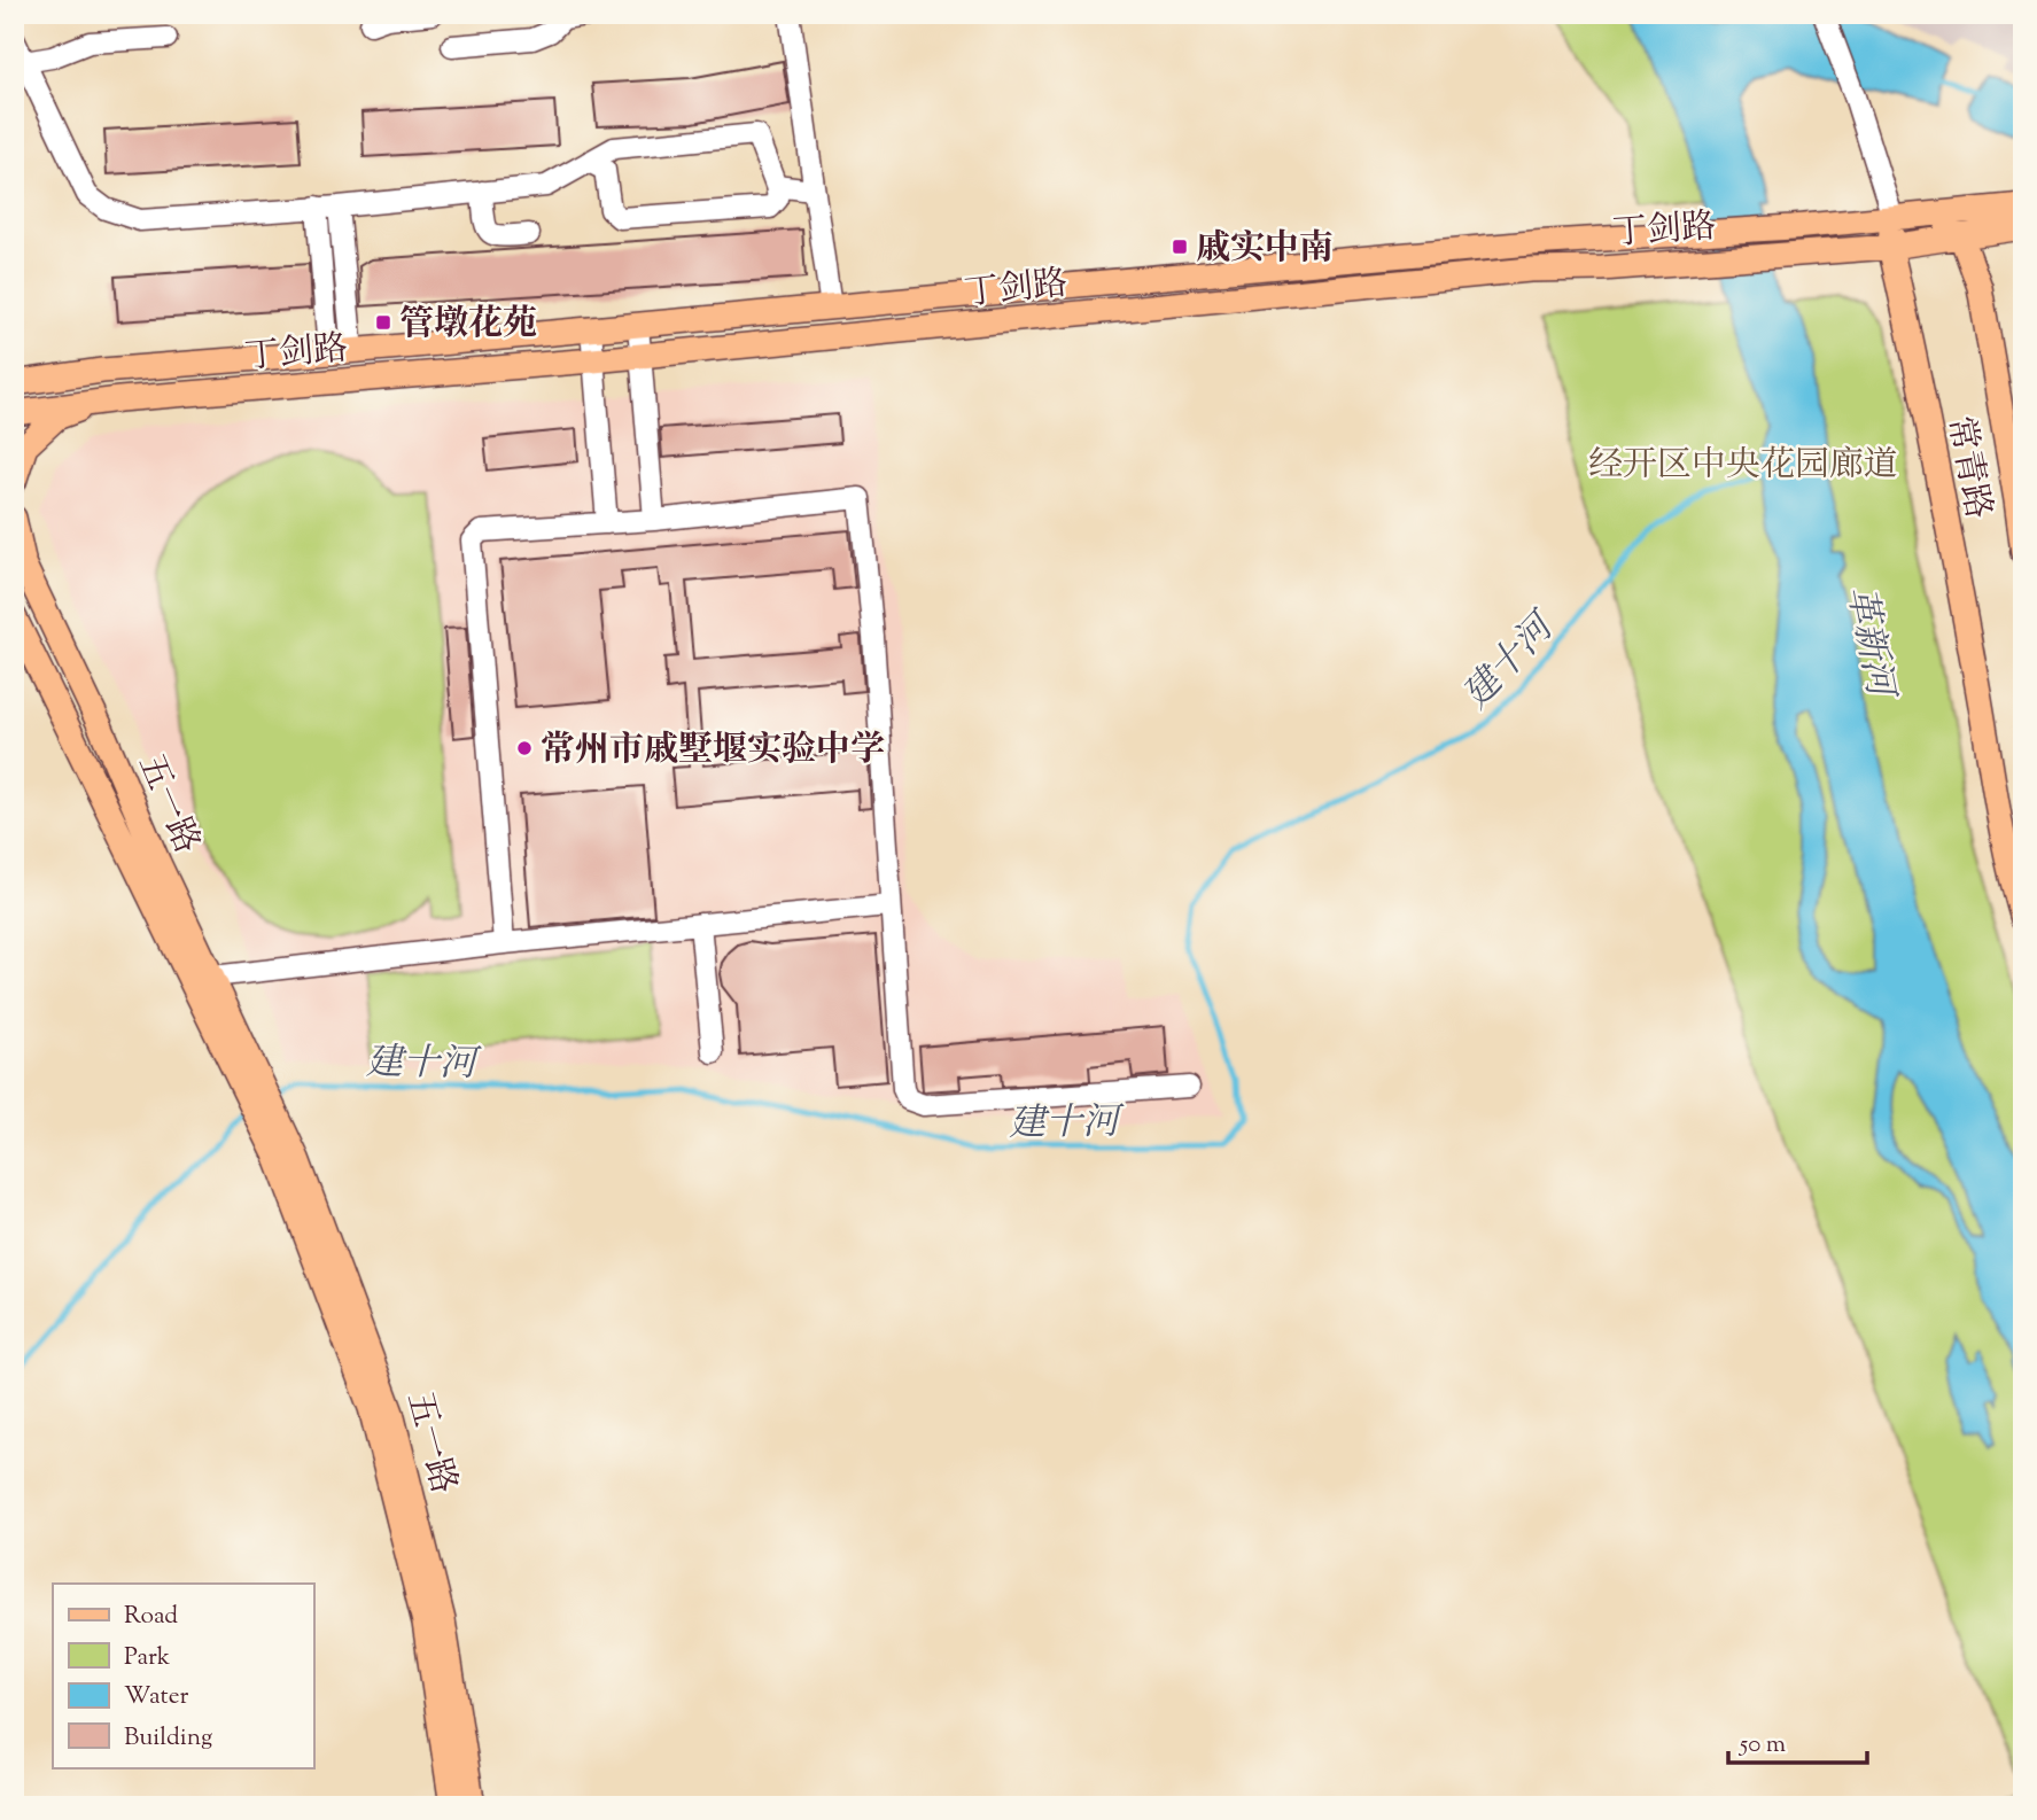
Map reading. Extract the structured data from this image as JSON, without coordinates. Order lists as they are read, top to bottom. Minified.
{"streets":{"main road":["丁剑路","常青路","五一路"]},"crossings":[["丁剑路","常青路"]],"water":["革新河","建十河"],"parks":["经开区中央花园廊道"],"places":{"transit":["戚实中南","管墩花苑"],"other":["常州市戚墅堰实验中学"]},"legend":["Road","Park","Water","Building"],"scale_bar":"50 m"}
